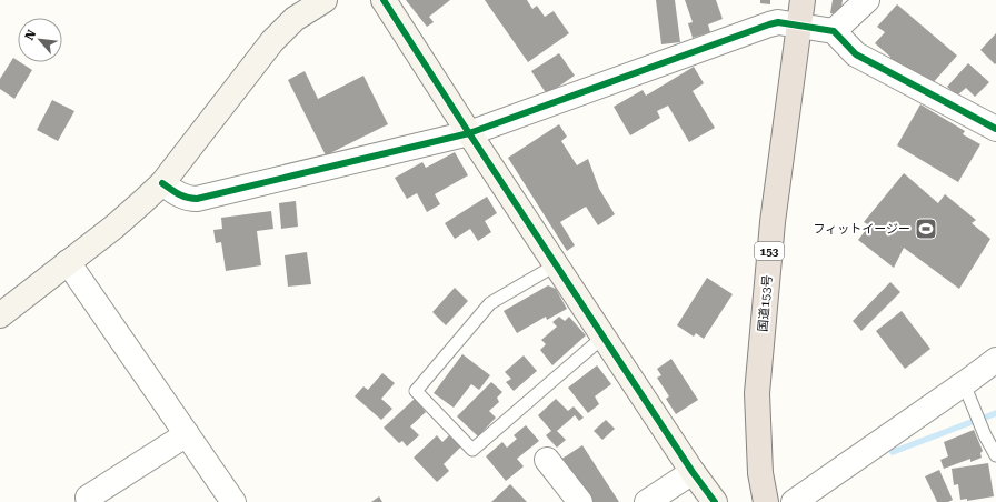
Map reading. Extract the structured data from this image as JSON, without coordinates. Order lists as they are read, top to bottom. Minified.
{"streets":{"highway":["153","国道153号"]},"places":{"sports":["フィットイージー"]},"north":"top left"}
